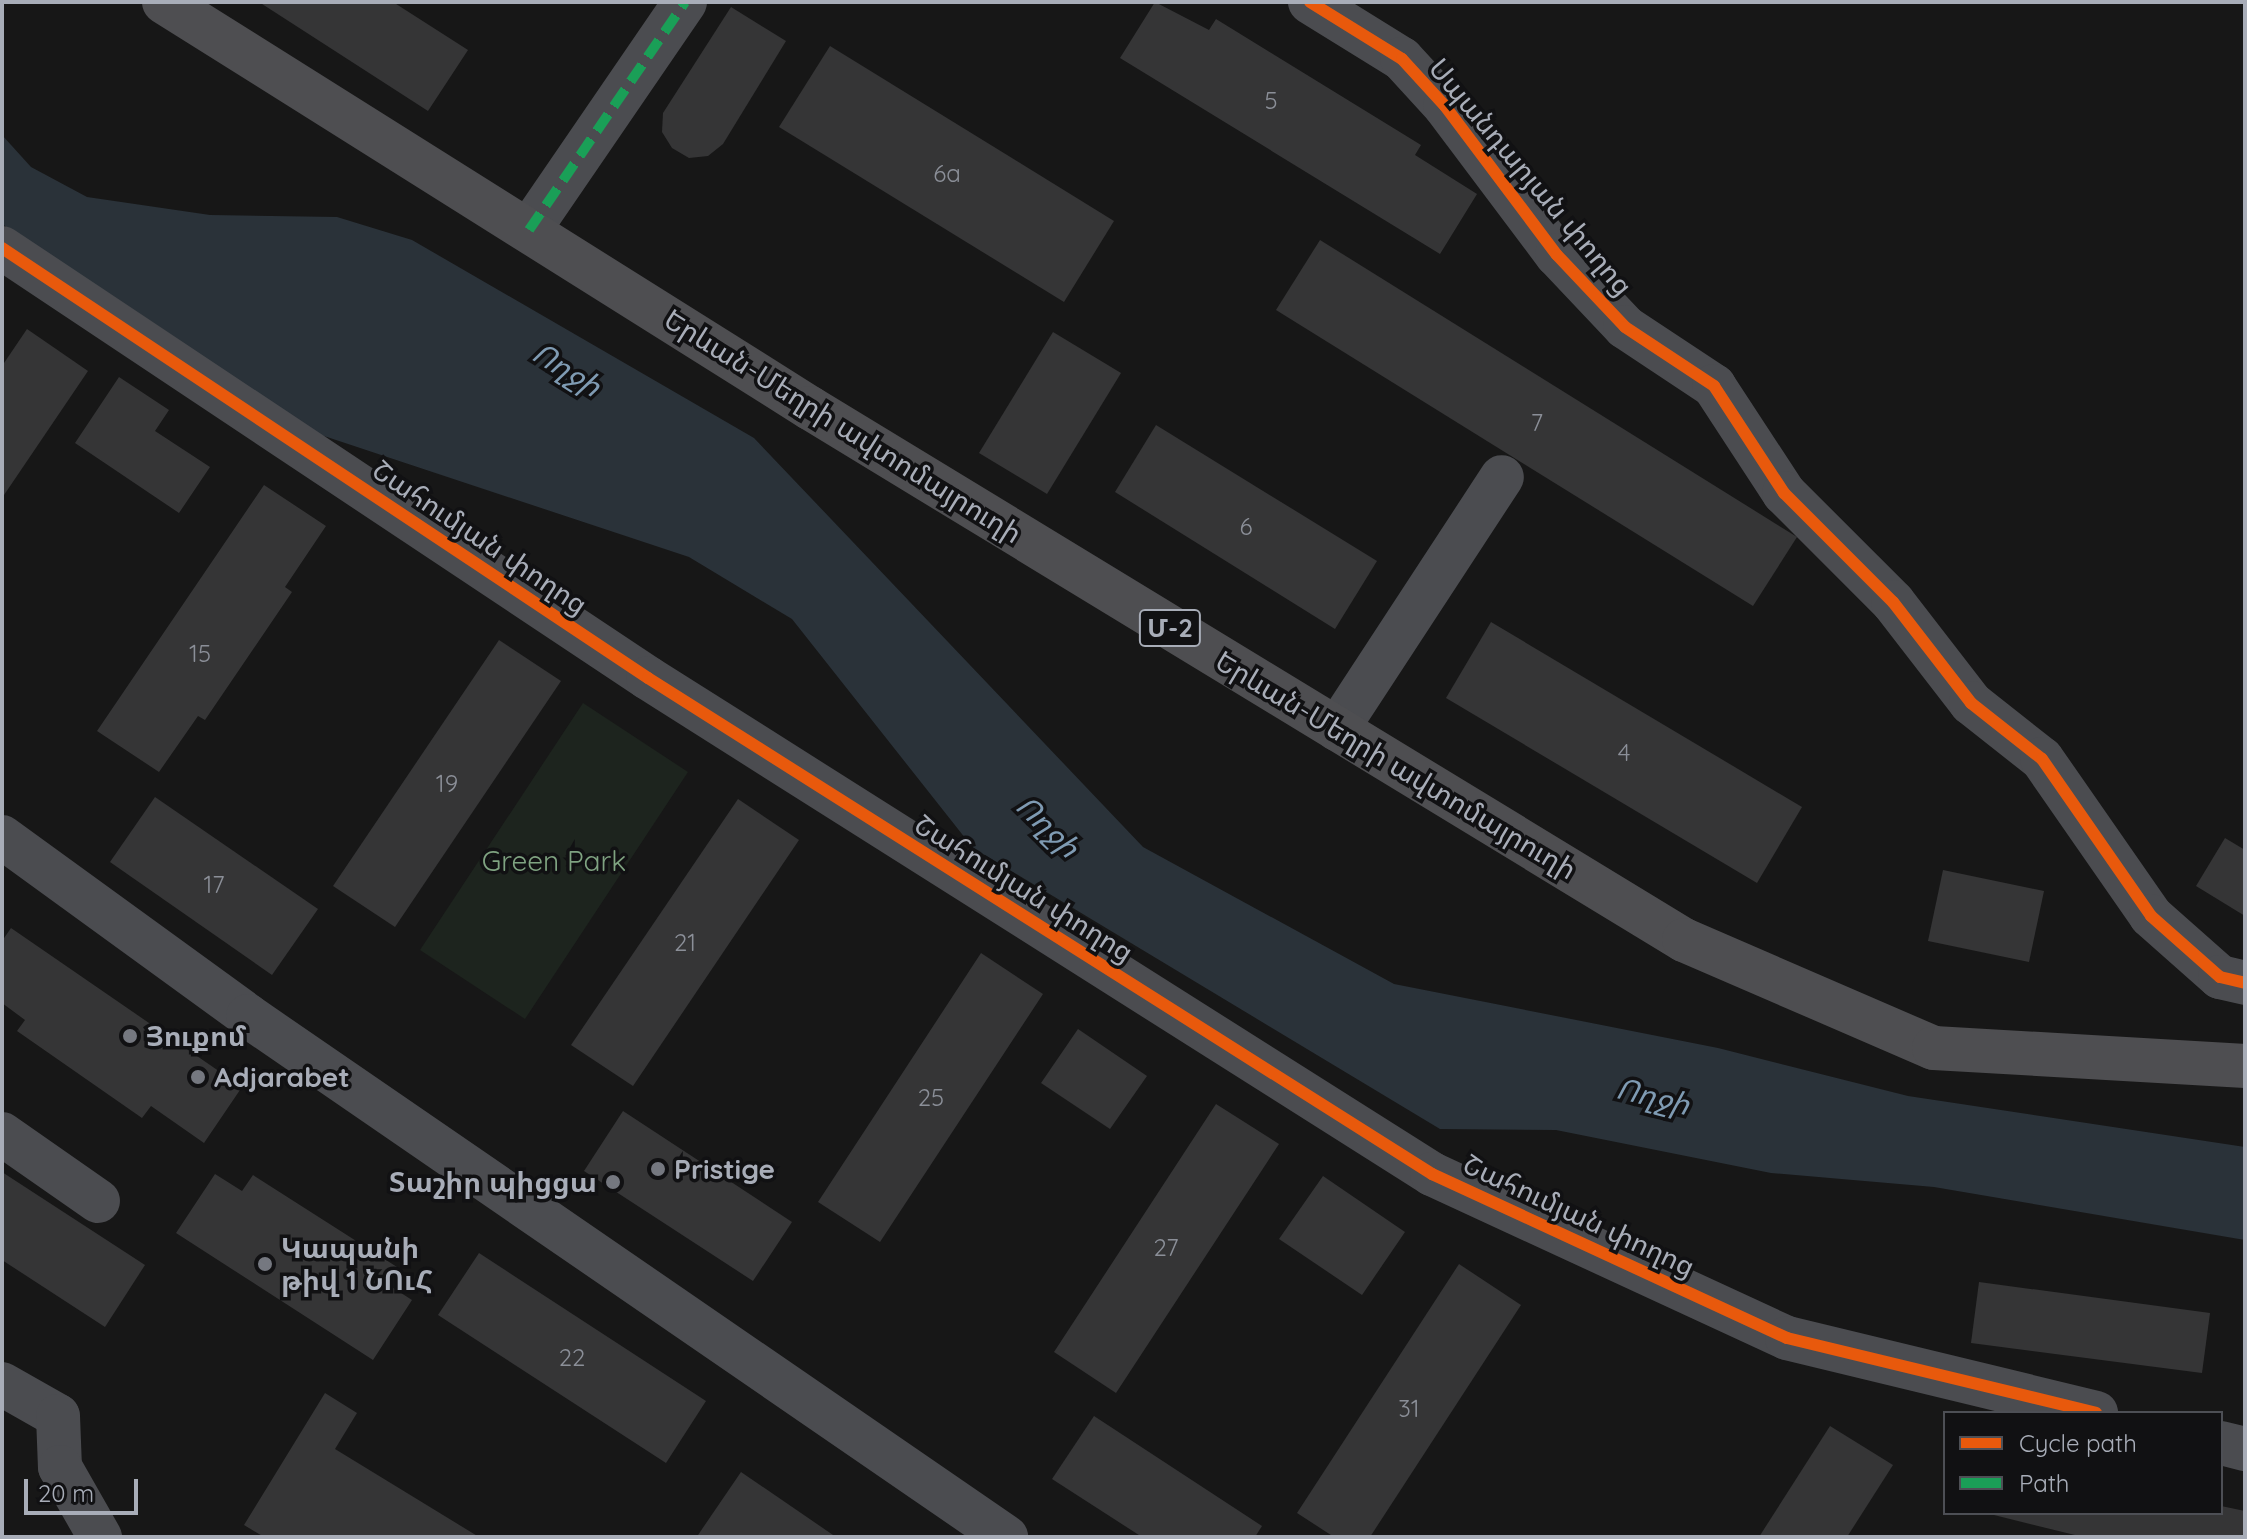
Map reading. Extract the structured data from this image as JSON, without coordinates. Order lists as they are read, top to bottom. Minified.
{"streets":{"highway":["Երևան-Մեղրի ավտոմայրուղի","Մ-2"],"street":["Սպանդարյան փողոց","Շահումյան փողոց"]},"water":["Ողջի"],"parks":["Green Park"],"places":["Յուքոմ","Adjarabet","Pristige","Տաշիր պիցցա","Կապանի թիվ 1 ՆՈւՀ"],"house_numbers":["5","6a","7","6","15","4","19","17","21","25","27","22","31"],"legend":["Cycle path","Path"],"scale_bar":"20 m"}
